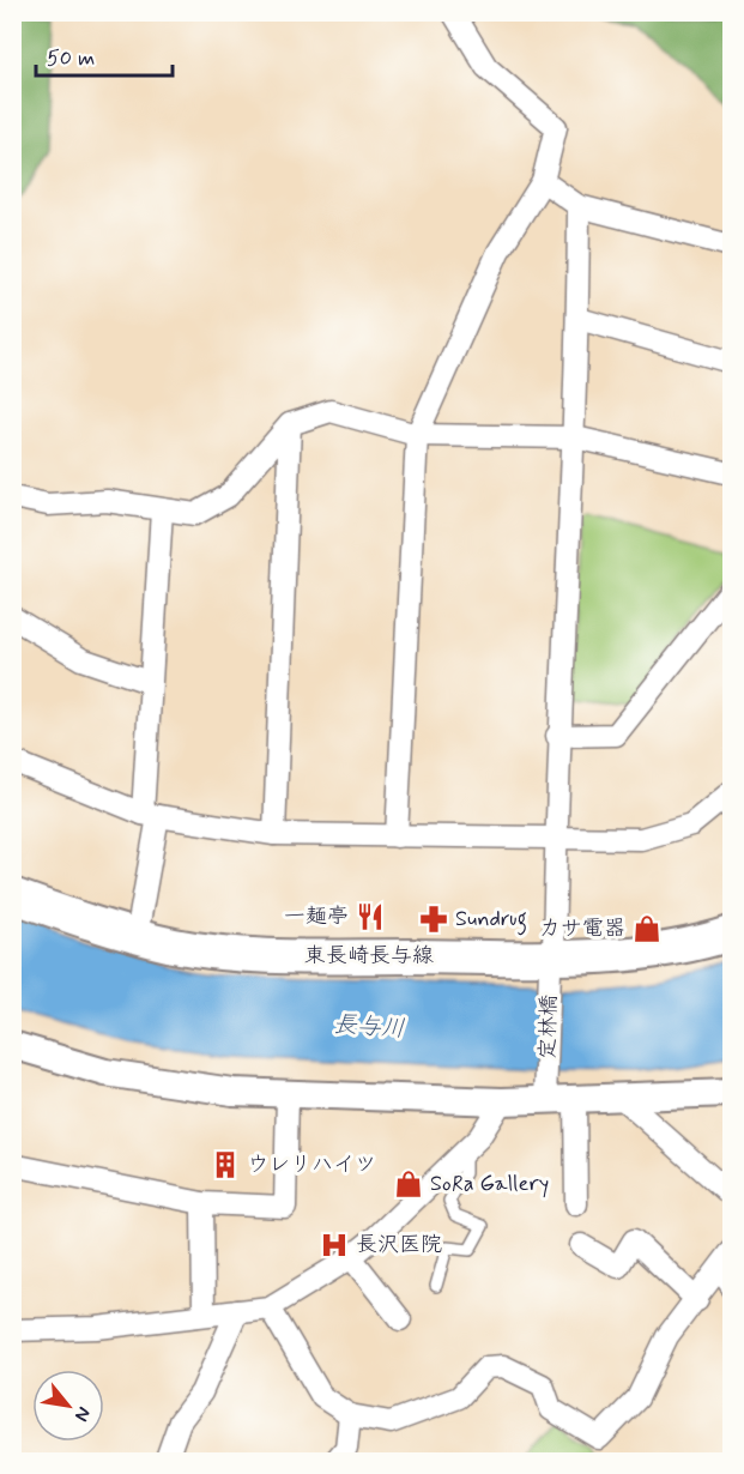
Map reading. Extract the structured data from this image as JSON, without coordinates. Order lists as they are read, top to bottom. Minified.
{"streets":{"main road":["東長崎長与線"],"street":["定林橋"]},"crossings":[["東長崎長与線","定林橋"]],"water":["長与川"],"places":{"restaurant":["一麺亭"],"pharmacy":["Sundrug"],"shop":["カサ電器","SoRa Gallery"],"building":["ウレリハイツ"],"hospital":["長沢医院"]},"scale_bar":"50 m","north":"bottom right"}
